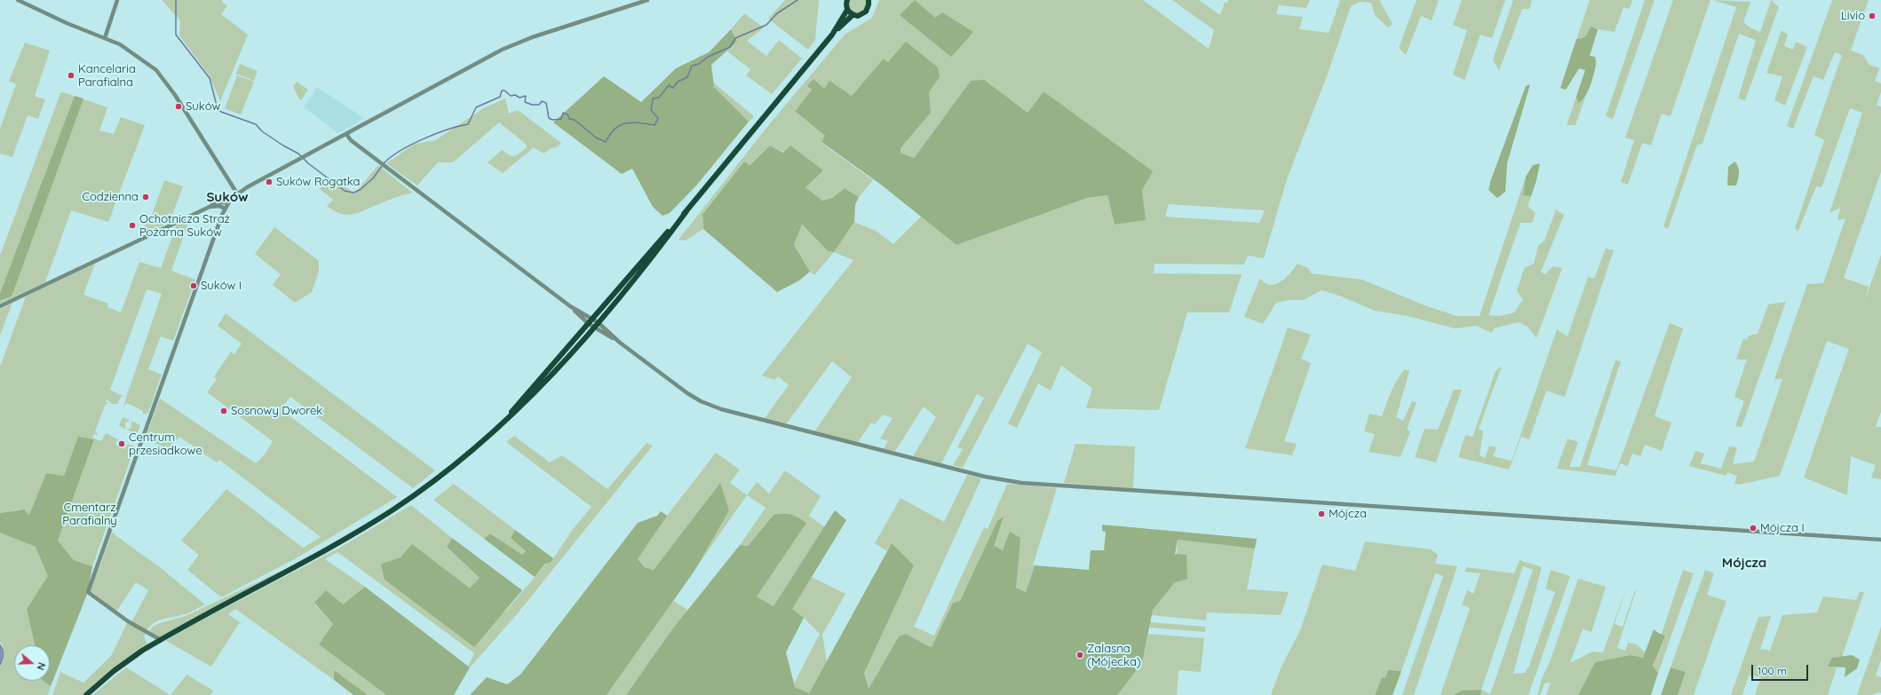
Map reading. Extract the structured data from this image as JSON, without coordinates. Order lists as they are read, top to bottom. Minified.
{"districts":["Suków","Mójcza"],"parks":["Cmentarz Parafialny"],"places":["Livio","Kancelaria Parafialna","Suków","Suków Rogatka","Codzienna","Ochotnicza Straż Pożarna Suków","Suków I","Sosnowy Dworek","Centrum przesiadkowe","Mójcza","Mójcza I","Zalasna (Mójecka)"],"scale_bar":"100 m","north":"right"}
